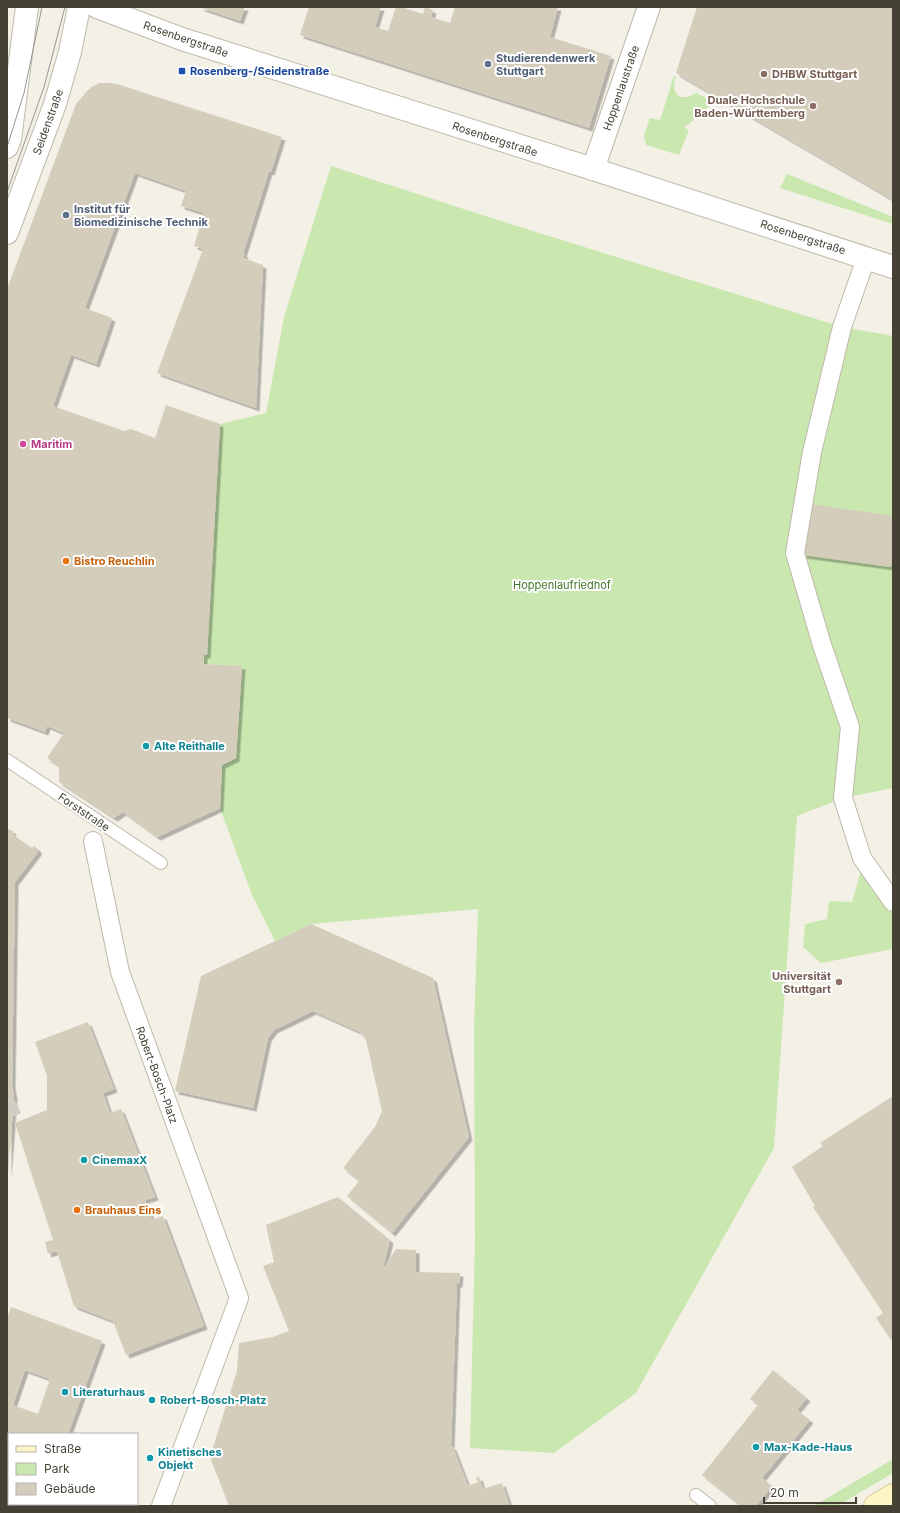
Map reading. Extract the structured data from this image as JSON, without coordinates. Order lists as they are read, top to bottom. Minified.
{"streets":{"street":["Rosenbergstraße","Hoppenlaustraße","Seidenstraße","Robert-Bosch-Platz"],"lane":["Forststraße"]},"crossings":[["Rosenbergstraße","Hoppenlaustraße"]],"parks":["Hoppenlaufriedhof"],"places":{"other":["Studierendenwerk Stuttgart","DHBW Stuttgart","Duale Hochschule Baden-Württemberg","Institut für Biomedizinische Technik","Maritim","Bistro Reuchlin","Alte Reithalle","Universität Stuttgart","CinemaxX","Brauhaus Eins","Literaturhaus","Robert-Bosch-Platz","Max-Kade-Haus","Kinetisches Objekt"],"transit":["Rosenberg-/Seidenstraße"]},"legend":["Straße","Park","Gebäude"],"scale_bar":"20 m"}
